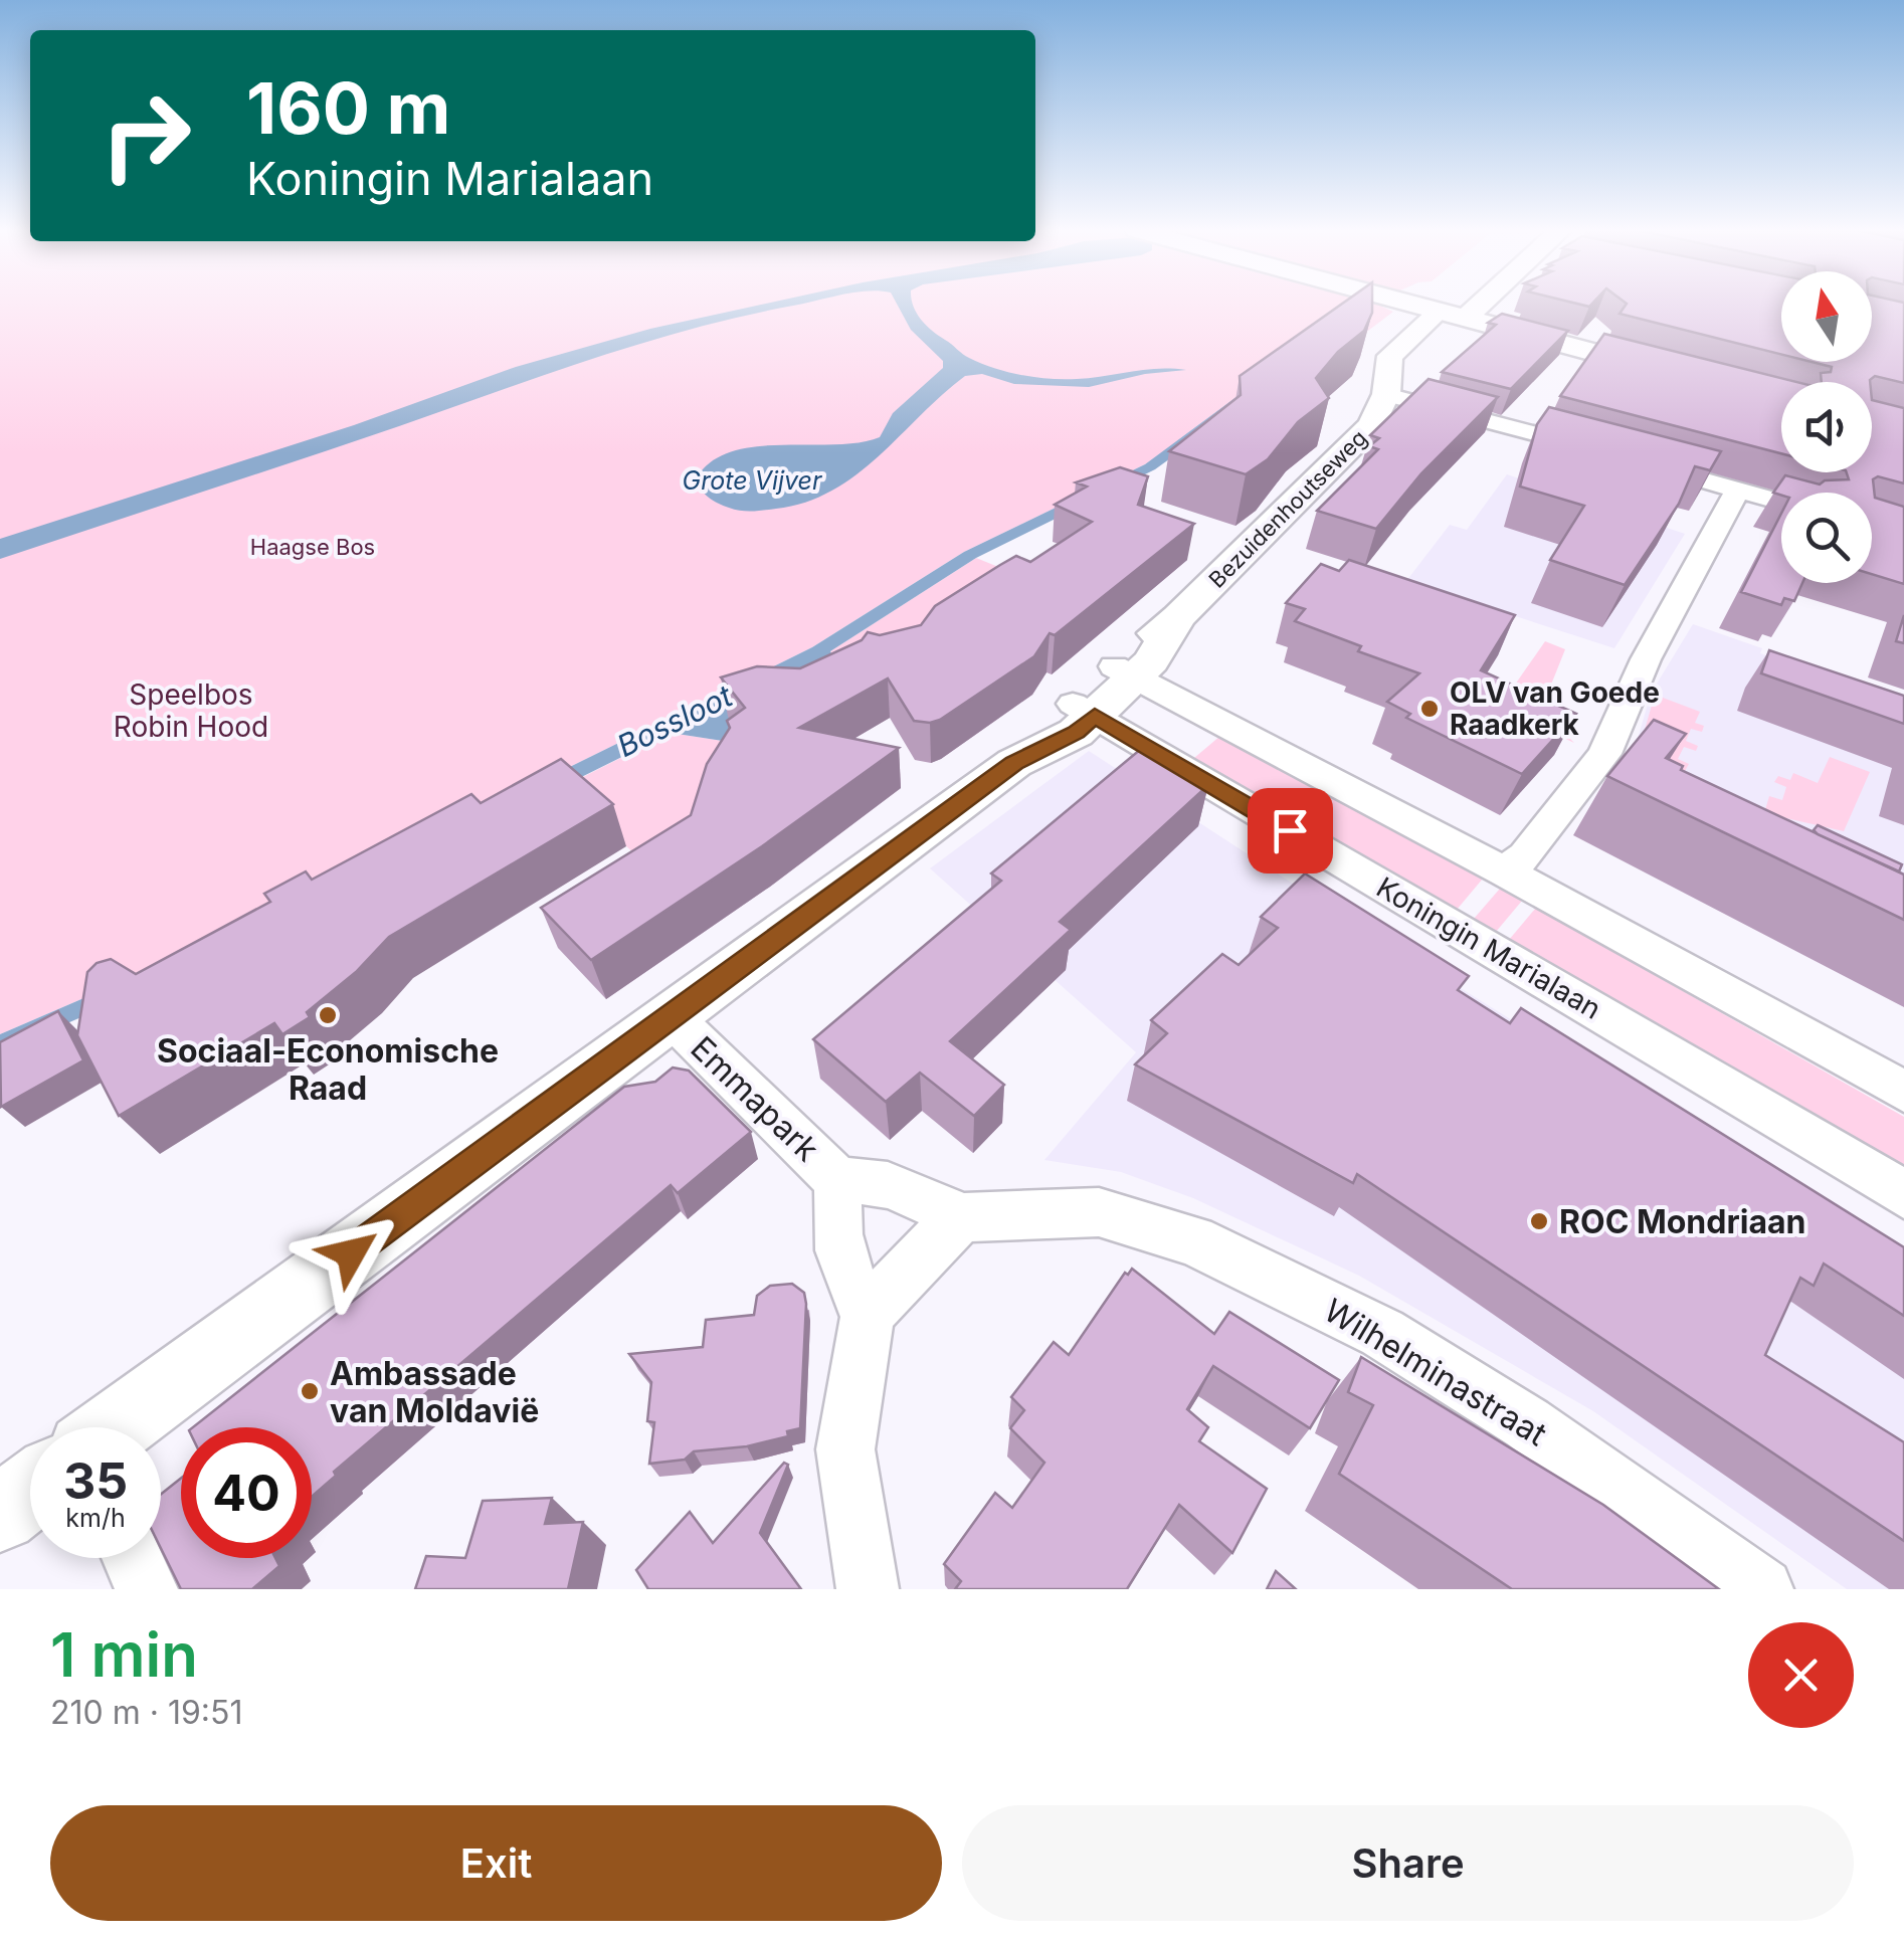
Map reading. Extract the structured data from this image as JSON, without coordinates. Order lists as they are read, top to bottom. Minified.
{"streets":{"street":["Bezuidenhoutseweg","Koningin Marialaan","Emmapark","Wilhelminastraat"]},"crossings":[["Bezuidenhoutseweg","Koningin Marialaan"],["Bezuidenhoutseweg","Emmapark"],["Emmapark","Wilhelminastraat"]],"water":["Grote Vijver","Bossloot"],"parks":["Haagse Bos","Speelbos Robin Hood"],"places":["OLV van Goede Raadkerk","Sociaal-Economische Raad","ROC Mondriaan","Ambassade van Moldavië"],"north":"top","page":{"turn":["160 m","Koningin Marialaan"],"speed":"35 km/h","limit":"40","heading":["1 min","210 m · 19:51"],"buttons":["Exit","Share"]}}
